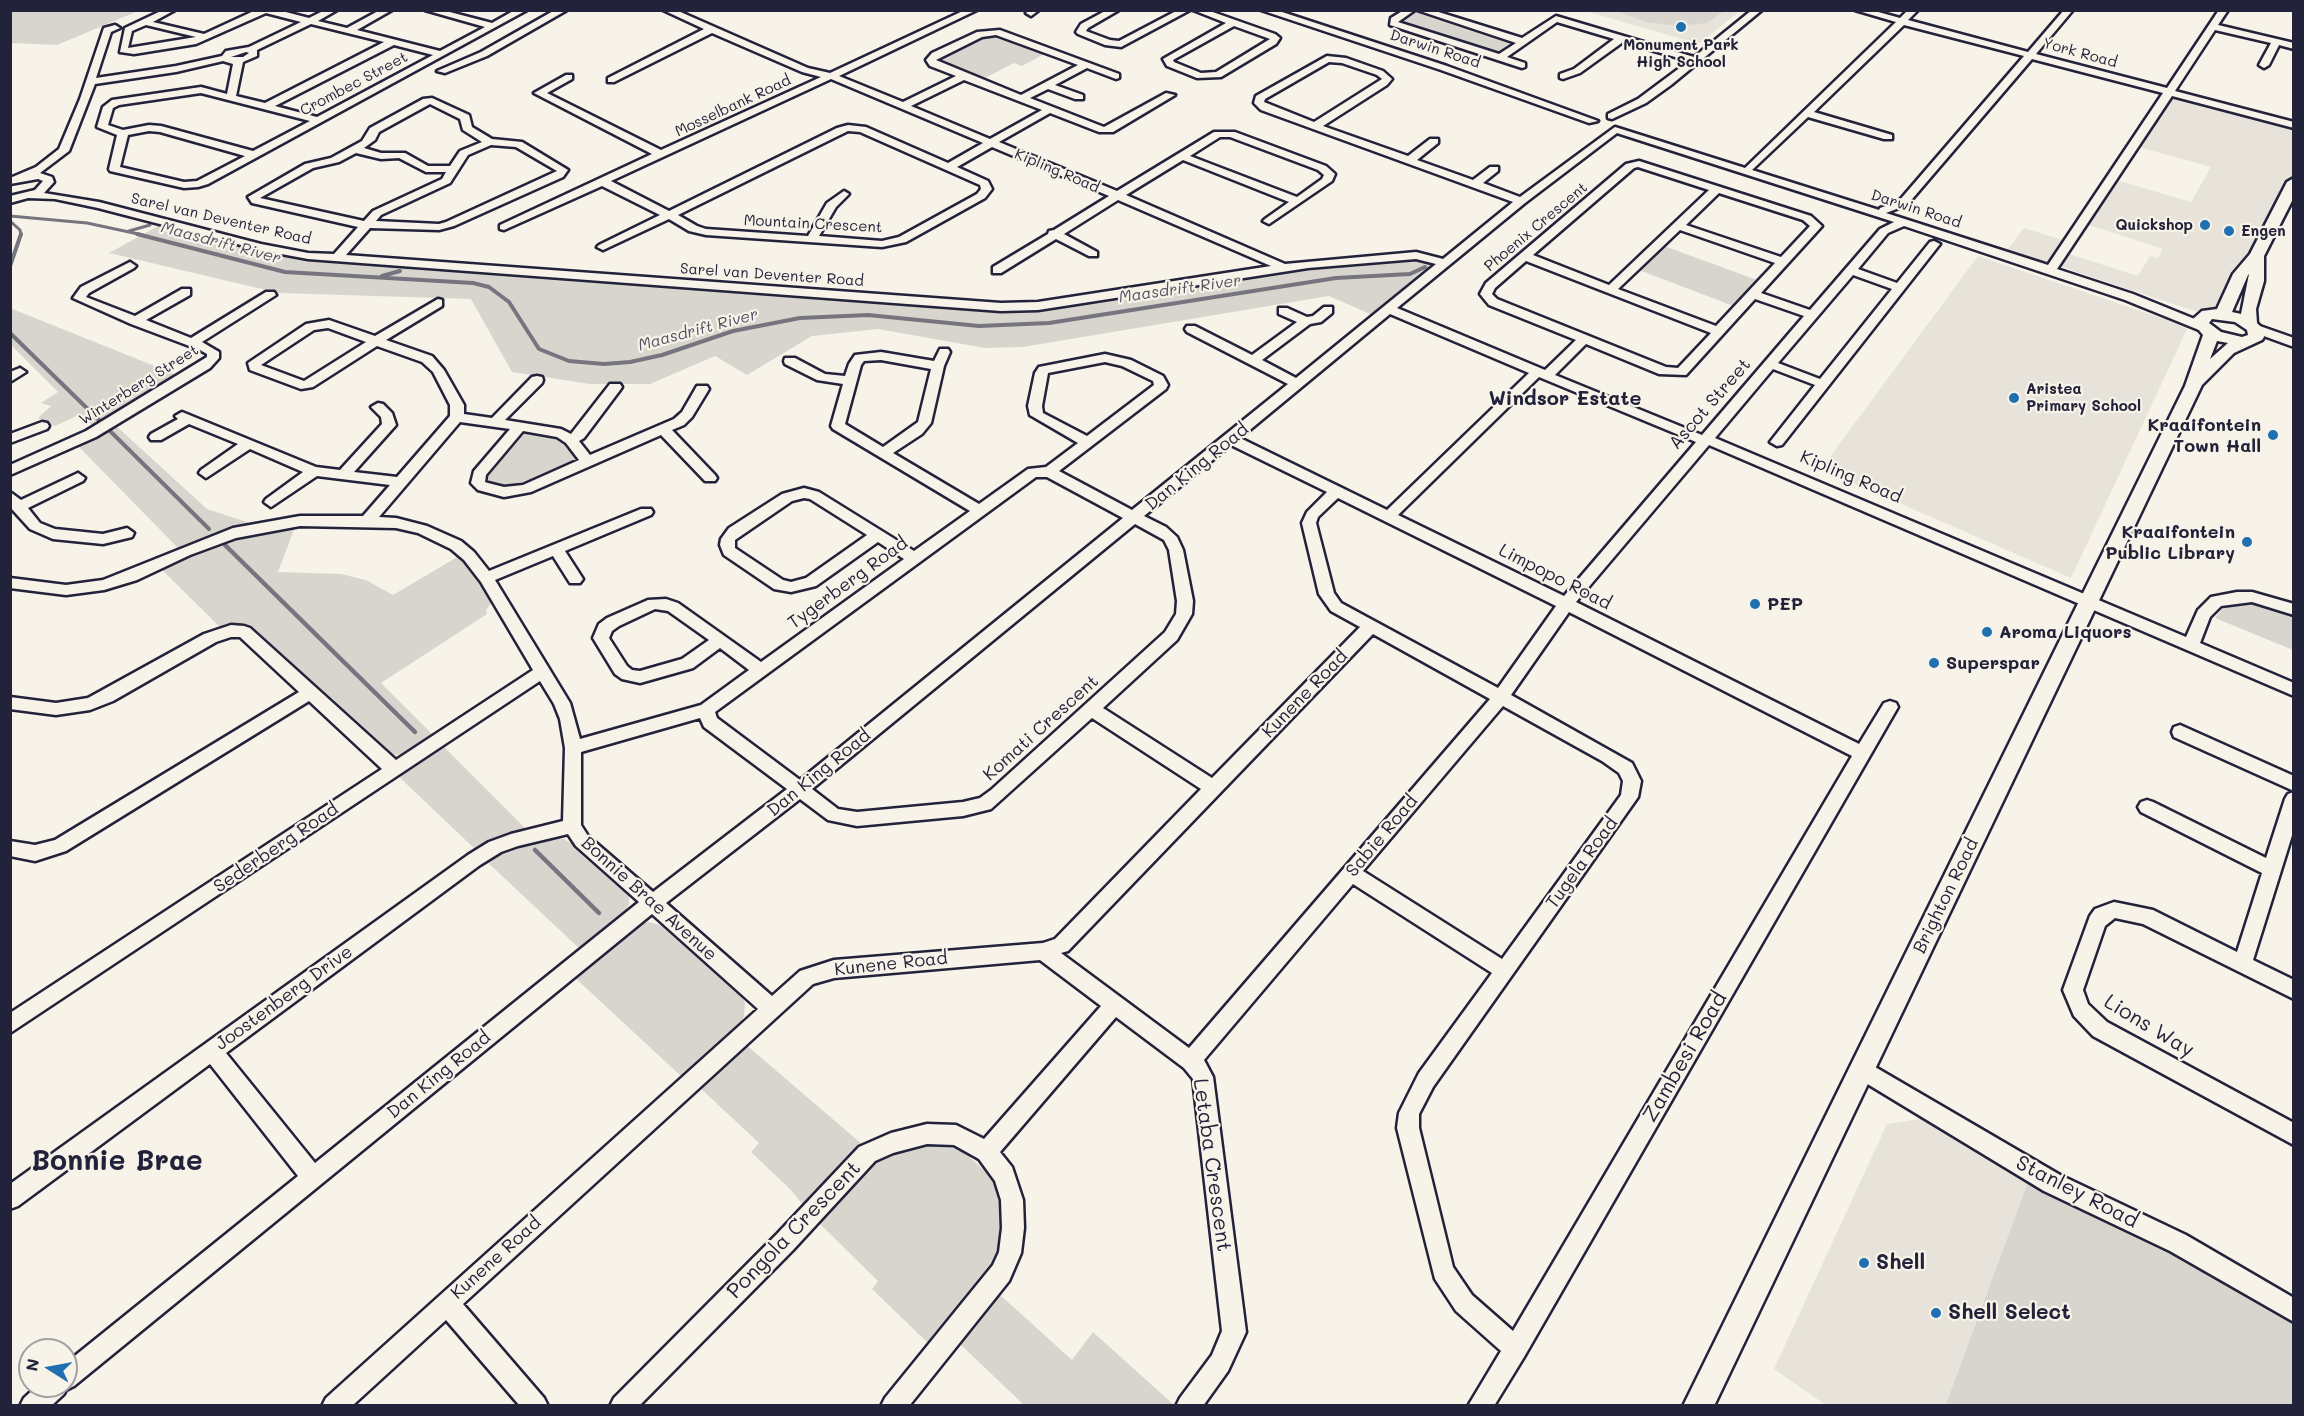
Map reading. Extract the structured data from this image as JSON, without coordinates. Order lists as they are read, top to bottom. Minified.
{"streets":{"main road":["Brighton Road"],"street":["Darwin Road","York Road","Crombec Street","Mosselbank Road","Kipling Road","Sarel van Deventer Road","Mountain Crescent","Phoenix Crescent","Winterberg Street","Ascot Street","Dan King Road","Limpopo Road","Tygerberg Road","Kunene Road","Komati Crescent","Sabie Road","Sederberg Road","Tugela Road","Bonnie Brae Avenue","Joostenberg Drive","Lions Way","Zambesi Road","Letaba Crescent","Stanley Road","Pongola Crescent"]},"crossings":[["Darwin Road","Ascot Street"],["Darwin Road","Dan King Road"],["Darwin Road","Brighton Road"],["Mosselbank Road","Kipling Road"],["Mosselbank Road","Mountain Crescent"],["Kipling Road","Sarel van Deventer Road"],["Kipling Road","Ascot Street"],["Kipling Road","Dan King Road"],["Kipling Road","Brighton Road"],["Sarel van Deventer Road","Dan King Road"],["Ascot Street","Limpopo Road"],["Ascot Street","Sabie Road"],["Dan King Road","Limpopo Road"],["Dan King Road","Komati Crescent"],["Dan King Road","Bonnie Brae Avenue"],["Limpopo Road","Sabie Road"],["Limpopo Road","Tugela Road"],["Limpopo Road","Zambesi Road"],["Tygerberg Road","Komati Crescent"],["Tygerberg Road","Bonnie Brae Avenue"],["Kunene Road","Tugela Road"],["Kunene Road","Bonnie Brae Avenue"],["Kunene Road","Letaba Crescent"],["Sabie Road","Tugela Road"],["Sabie Road","Letaba Crescent"],["Sederberg Road","Bonnie Brae Avenue"],["Tugela Road","Zambesi Road"],["Brighton Road","Stanley Road"],["Bonnie Brae Avenue","Joostenberg Drive"]],"districts":["Windsor Estate","Bonnie Brae"],"water":["Maasdrift River"],"places":["Monument Park High School","Quickshop","Engen","Aristea Primary School","Kraaifontein Town Hall","Kraaifontein Public Library","PEP","Aroma Liquors","Superspar","Shell","Shell Select"],"north":"left"}
